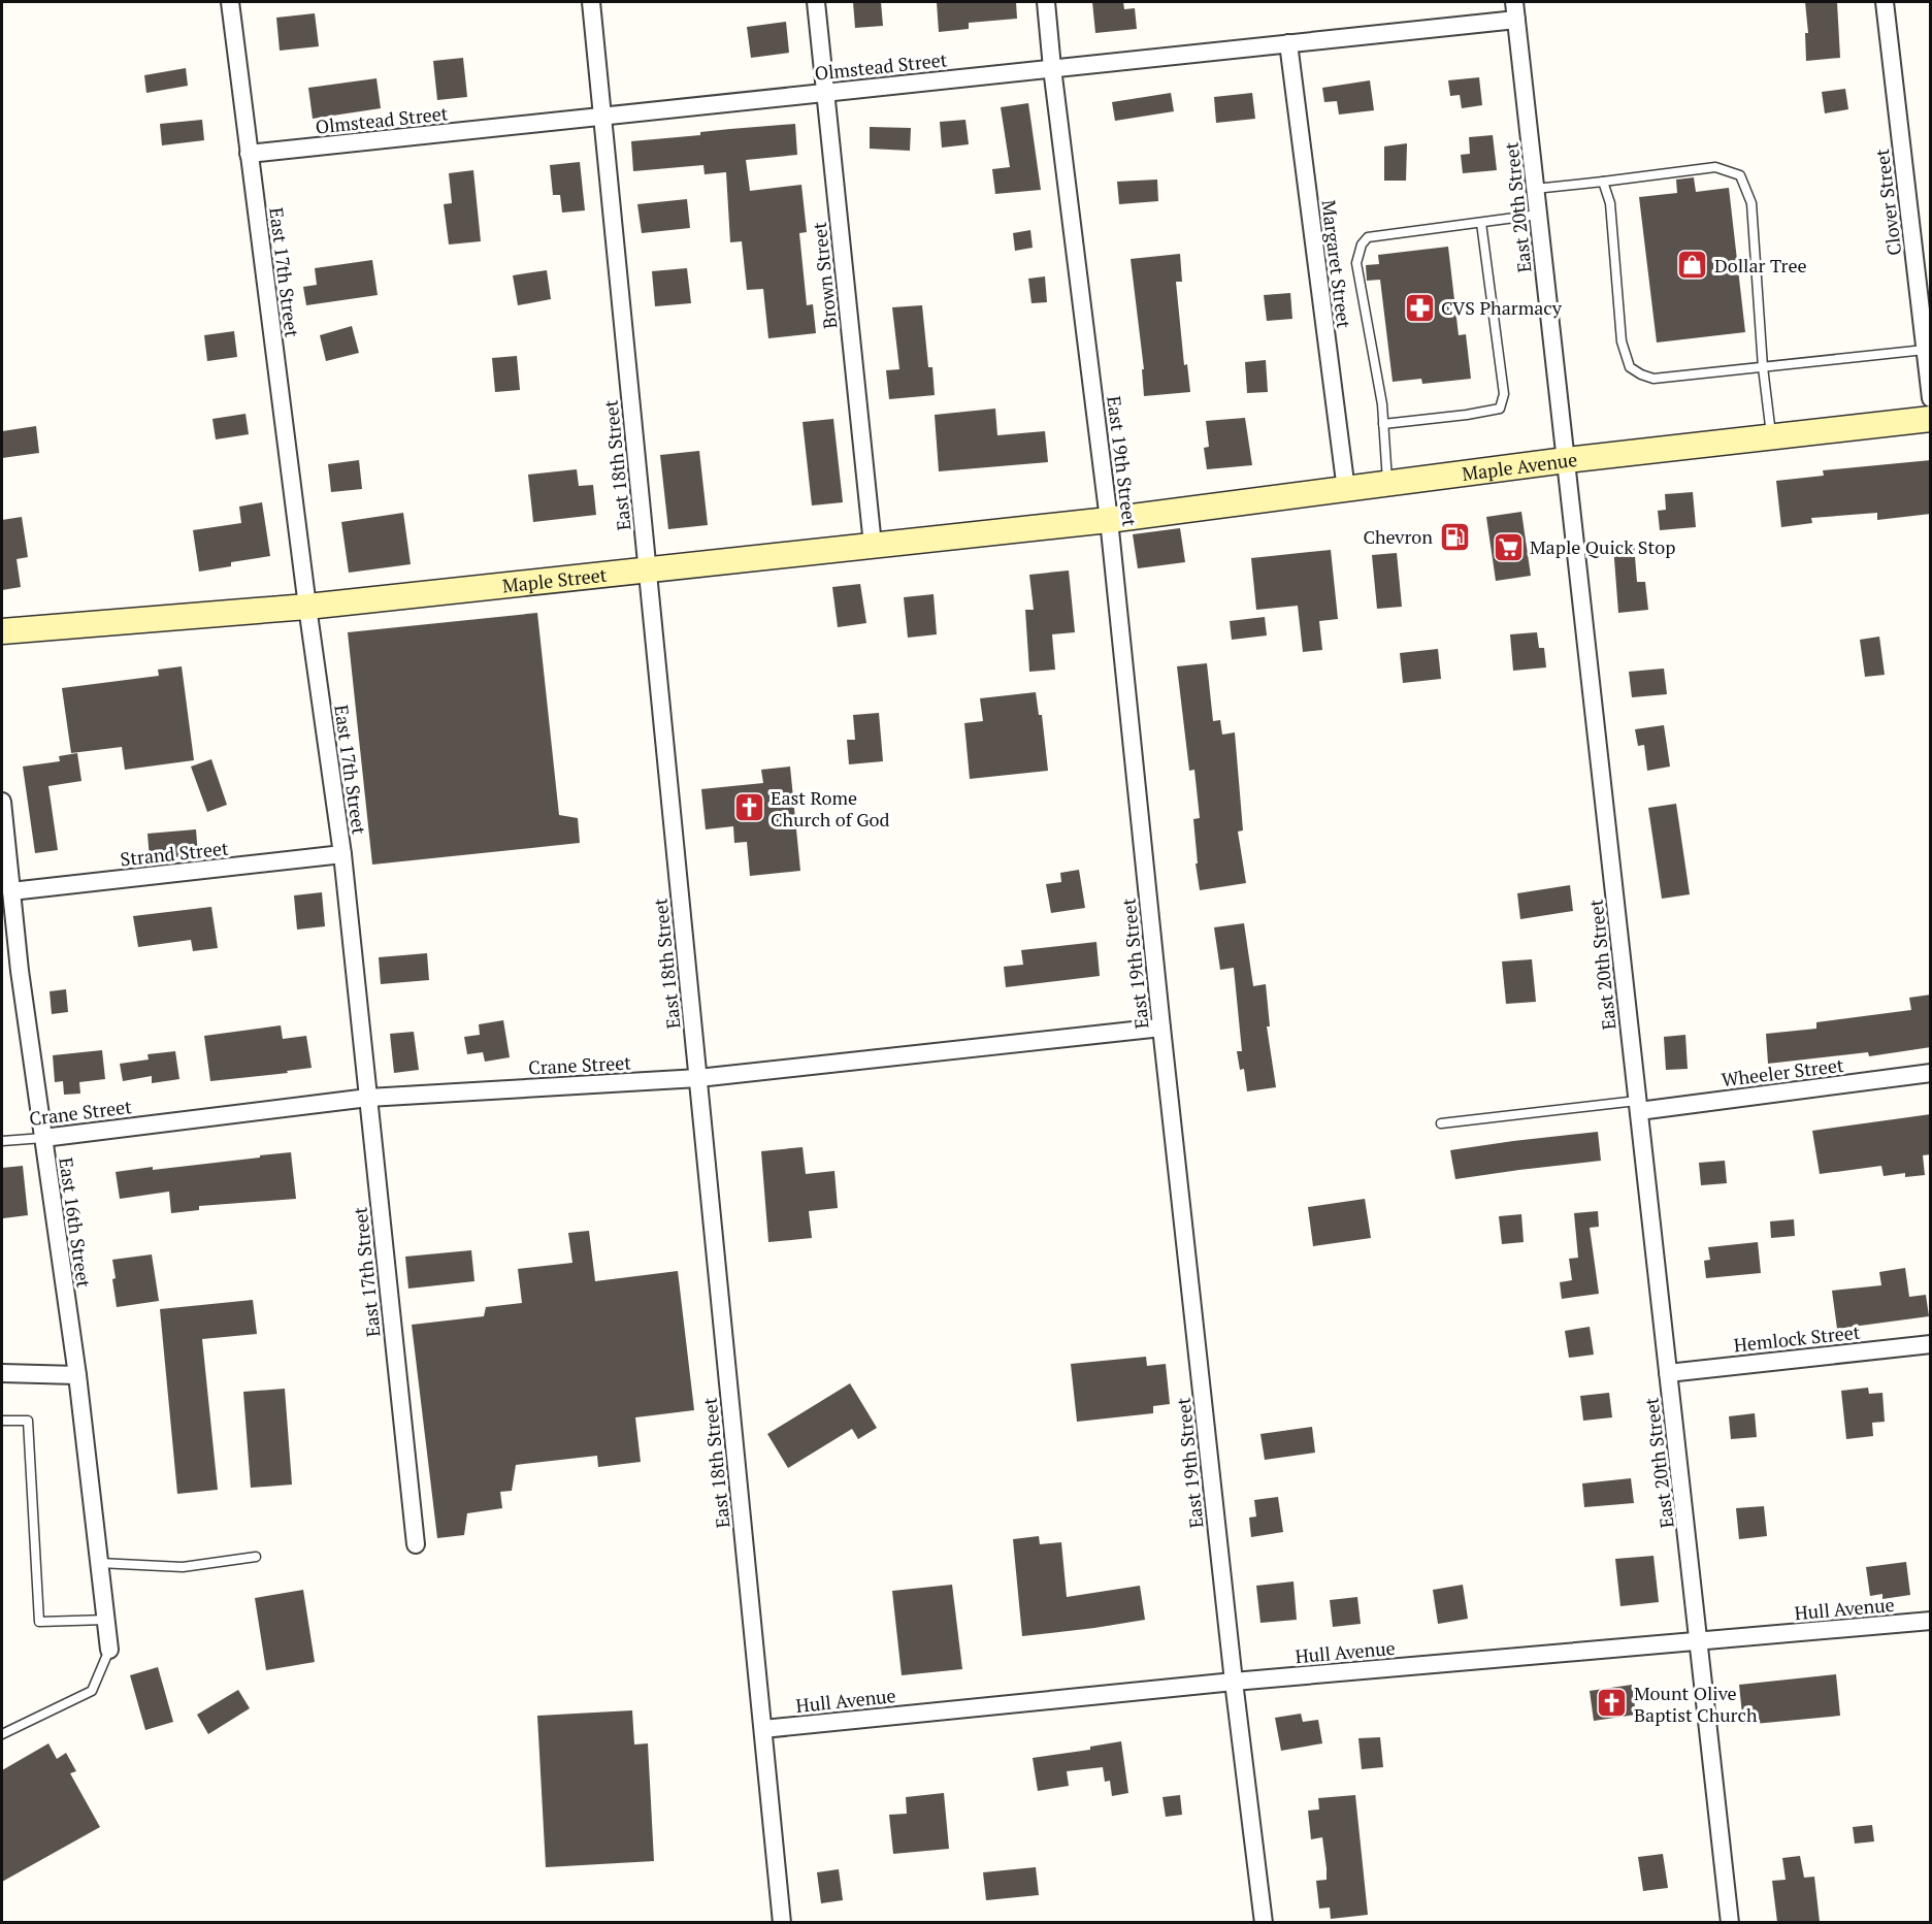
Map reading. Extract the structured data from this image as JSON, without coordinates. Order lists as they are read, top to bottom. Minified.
{"streets":{"main road":["Maple Avenue","Maple Street"],"street":["Olmstead Street","Clover Street","East 20th Street","Margaret Street","East 17th Street","Brown Street","East 19th Street","East 18th Street","Strand Street","Crane Street","Wheeler Street","East 16th Street","Hemlock Street","Hull Avenue"]},"crossings":[["Olmstead Street","East 20th Street"],["Olmstead Street","Margaret Street"],["Olmstead Street","East 17th Street"],["Olmstead Street","Brown Street"],["Olmstead Street","East 19th Street"],["Olmstead Street","East 18th Street"],["East 20th Street","Maple Avenue"],["East 20th Street","Wheeler Street"],["East 20th Street","Hemlock Street"],["East 20th Street","Hull Avenue"],["Margaret Street","Maple Avenue"],["East 17th Street","Maple Street"],["East 17th Street","Strand Street"],["East 17th Street","Crane Street"],["Brown Street","Maple Street"],["East 19th Street","Maple Avenue"],["East 19th Street","Maple Street"],["East 19th Street","Crane Street"],["East 19th Street","Hull Avenue"],["East 18th Street","Maple Street"],["East 18th Street","Crane Street"],["East 18th Street","Hull Avenue"],["Maple Avenue","Maple Street"],["Strand Street","East 16th Street"],["Crane Street","East 16th Street"]],"places":{"shop":["Dollar Tree"],"pharmacy":["CVS Pharmacy"],"fuel station":["Chevron"],"supermarket":["Maple Quick Stop"],"church":["East Rome Church of God","Mount Olive Baptist Church"]}}
